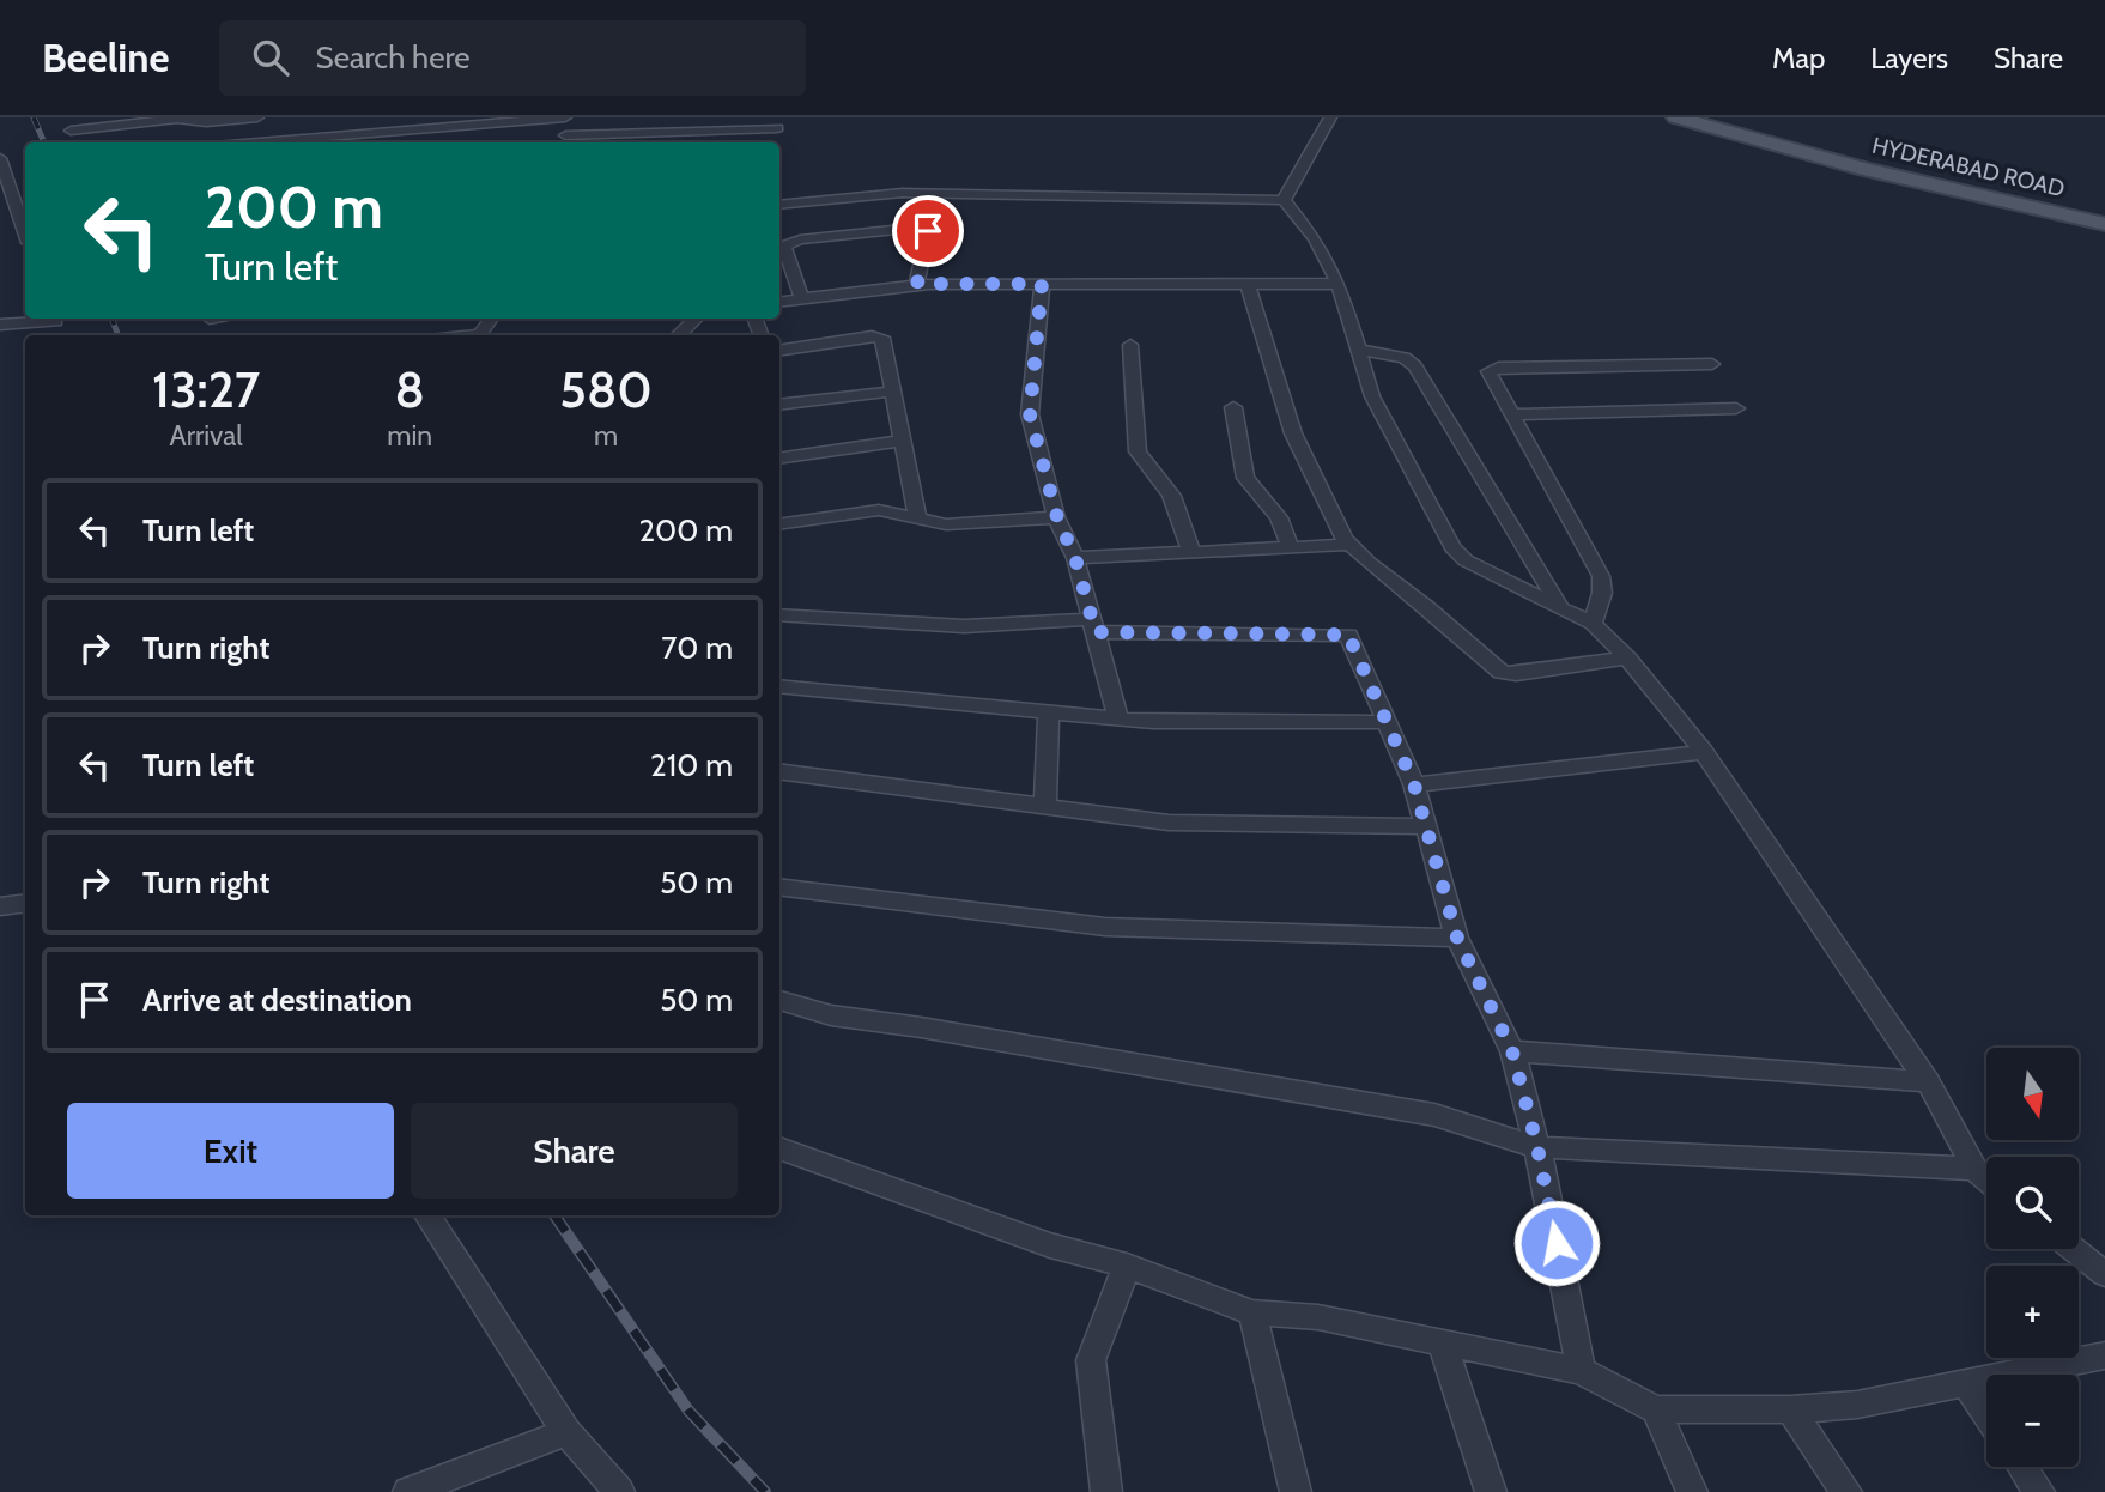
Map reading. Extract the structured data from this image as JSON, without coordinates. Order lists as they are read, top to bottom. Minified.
{"streets":{"main road":["HYDERABAD ROAD"]},"north":"bottom","page":{"header":"Beeline","search":"Search here","nav":["Map","Layers","Share"],"turn":["200 m","Turn left"],"eta":["13:27","Arrival","8","min","580","m"],"list":[{"name":"Turn left","value":"200 m"},{"name":"Turn right","value":"70 m"},{"name":"Turn left","value":"210 m"},{"name":"Turn right","value":"50 m"},{"name":"Arrive at destination","value":"50 m"}],"map_buttons":["+","−"],"buttons":["Exit","Share"]}}
